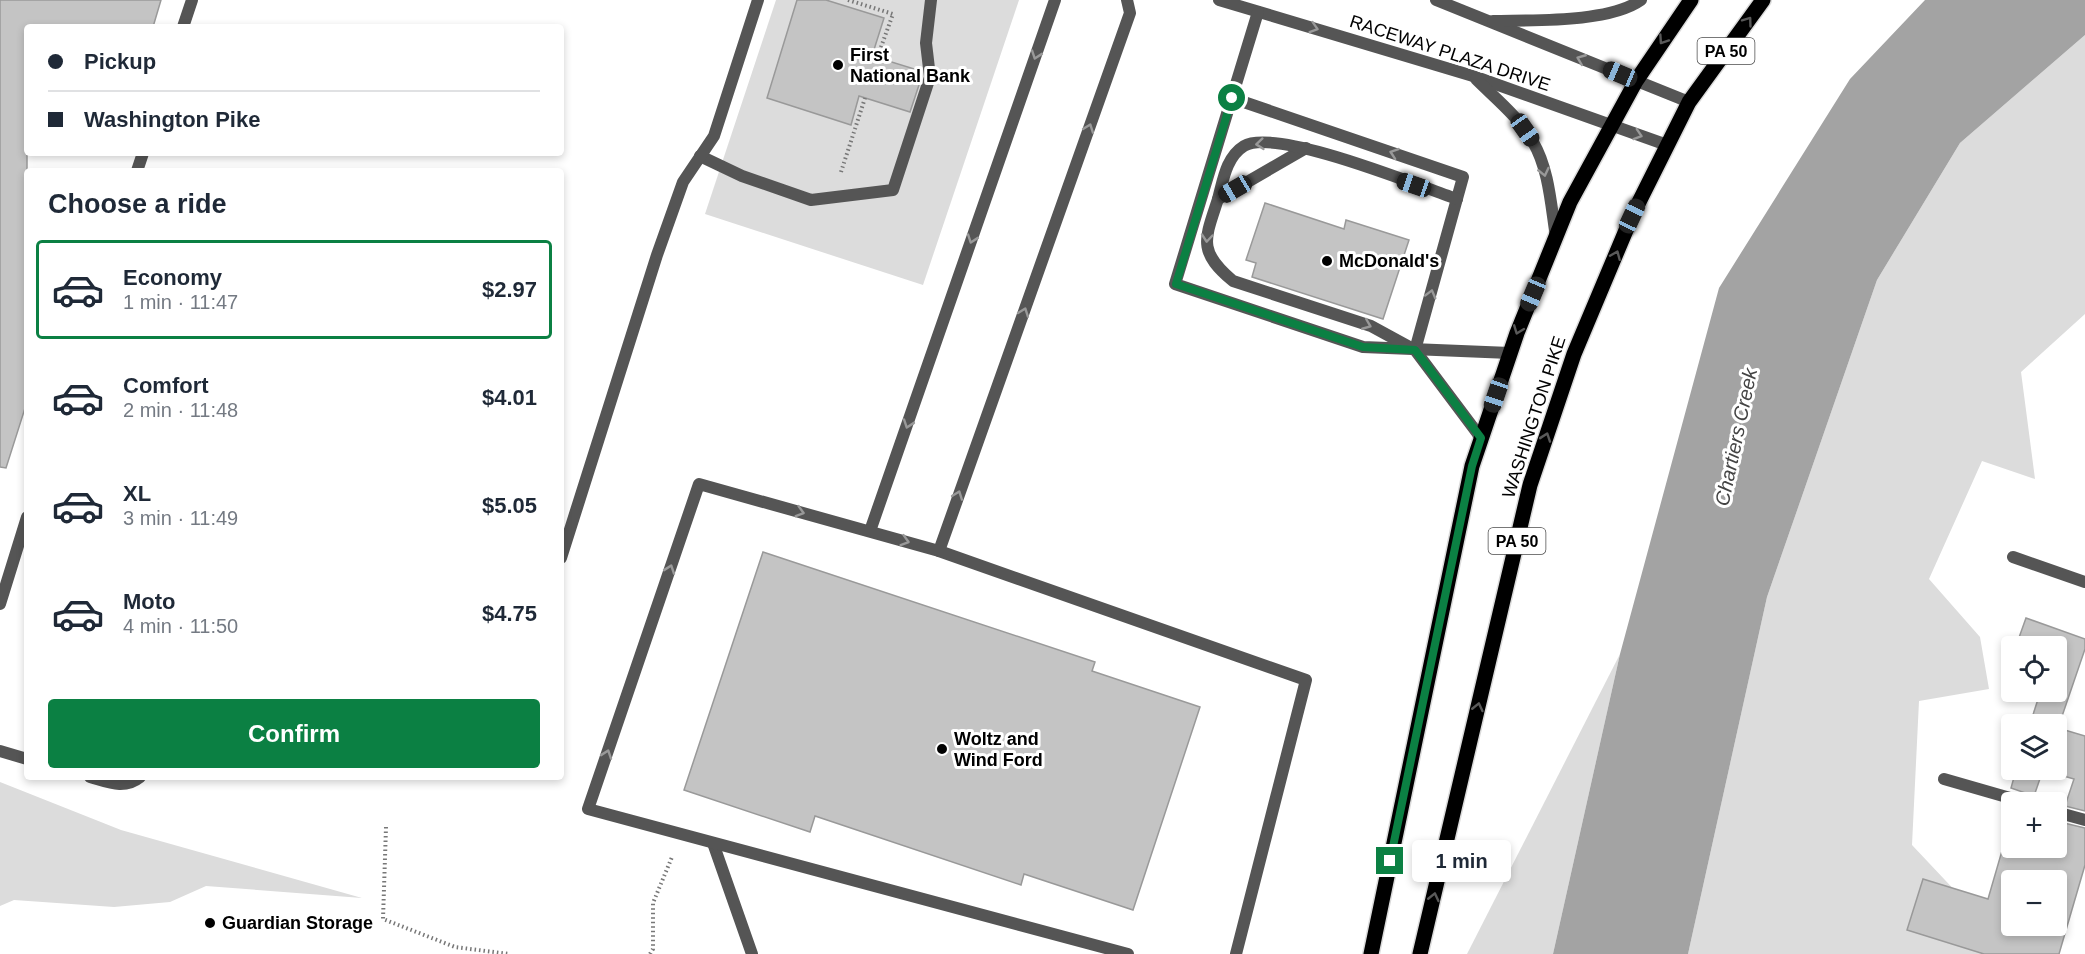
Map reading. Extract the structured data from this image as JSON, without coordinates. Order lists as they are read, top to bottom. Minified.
{"streets":{"main road":["PA 50","WASHINGTON PIKE"],"street":["RACEWAY PLAZA DRIVE"]},"crossings":[["RACEWAY PLAZA DRIVE","WASHINGTON PIKE"]],"water":["Chartiers Creek"],"places":["First National Bank","McDonald's","Woltz and Wind Ford","Guardian Storage"],"page":{"banner":["Pickup","Washington Pike"],"heading":"Choose a ride","list":[{"name":"Economy","note":"1 min · 11:47","value":"$2.97"},{"name":"Comfort","note":"2 min · 11:48","value":"$4.01"},{"name":"XL","note":"3 min · 11:49","value":"$5.05"},{"name":"Moto","note":"4 min · 11:50","value":"$4.75"}],"map_buttons":["+","−"],"buttons":"Confirm","bubble":"1 min"}}
